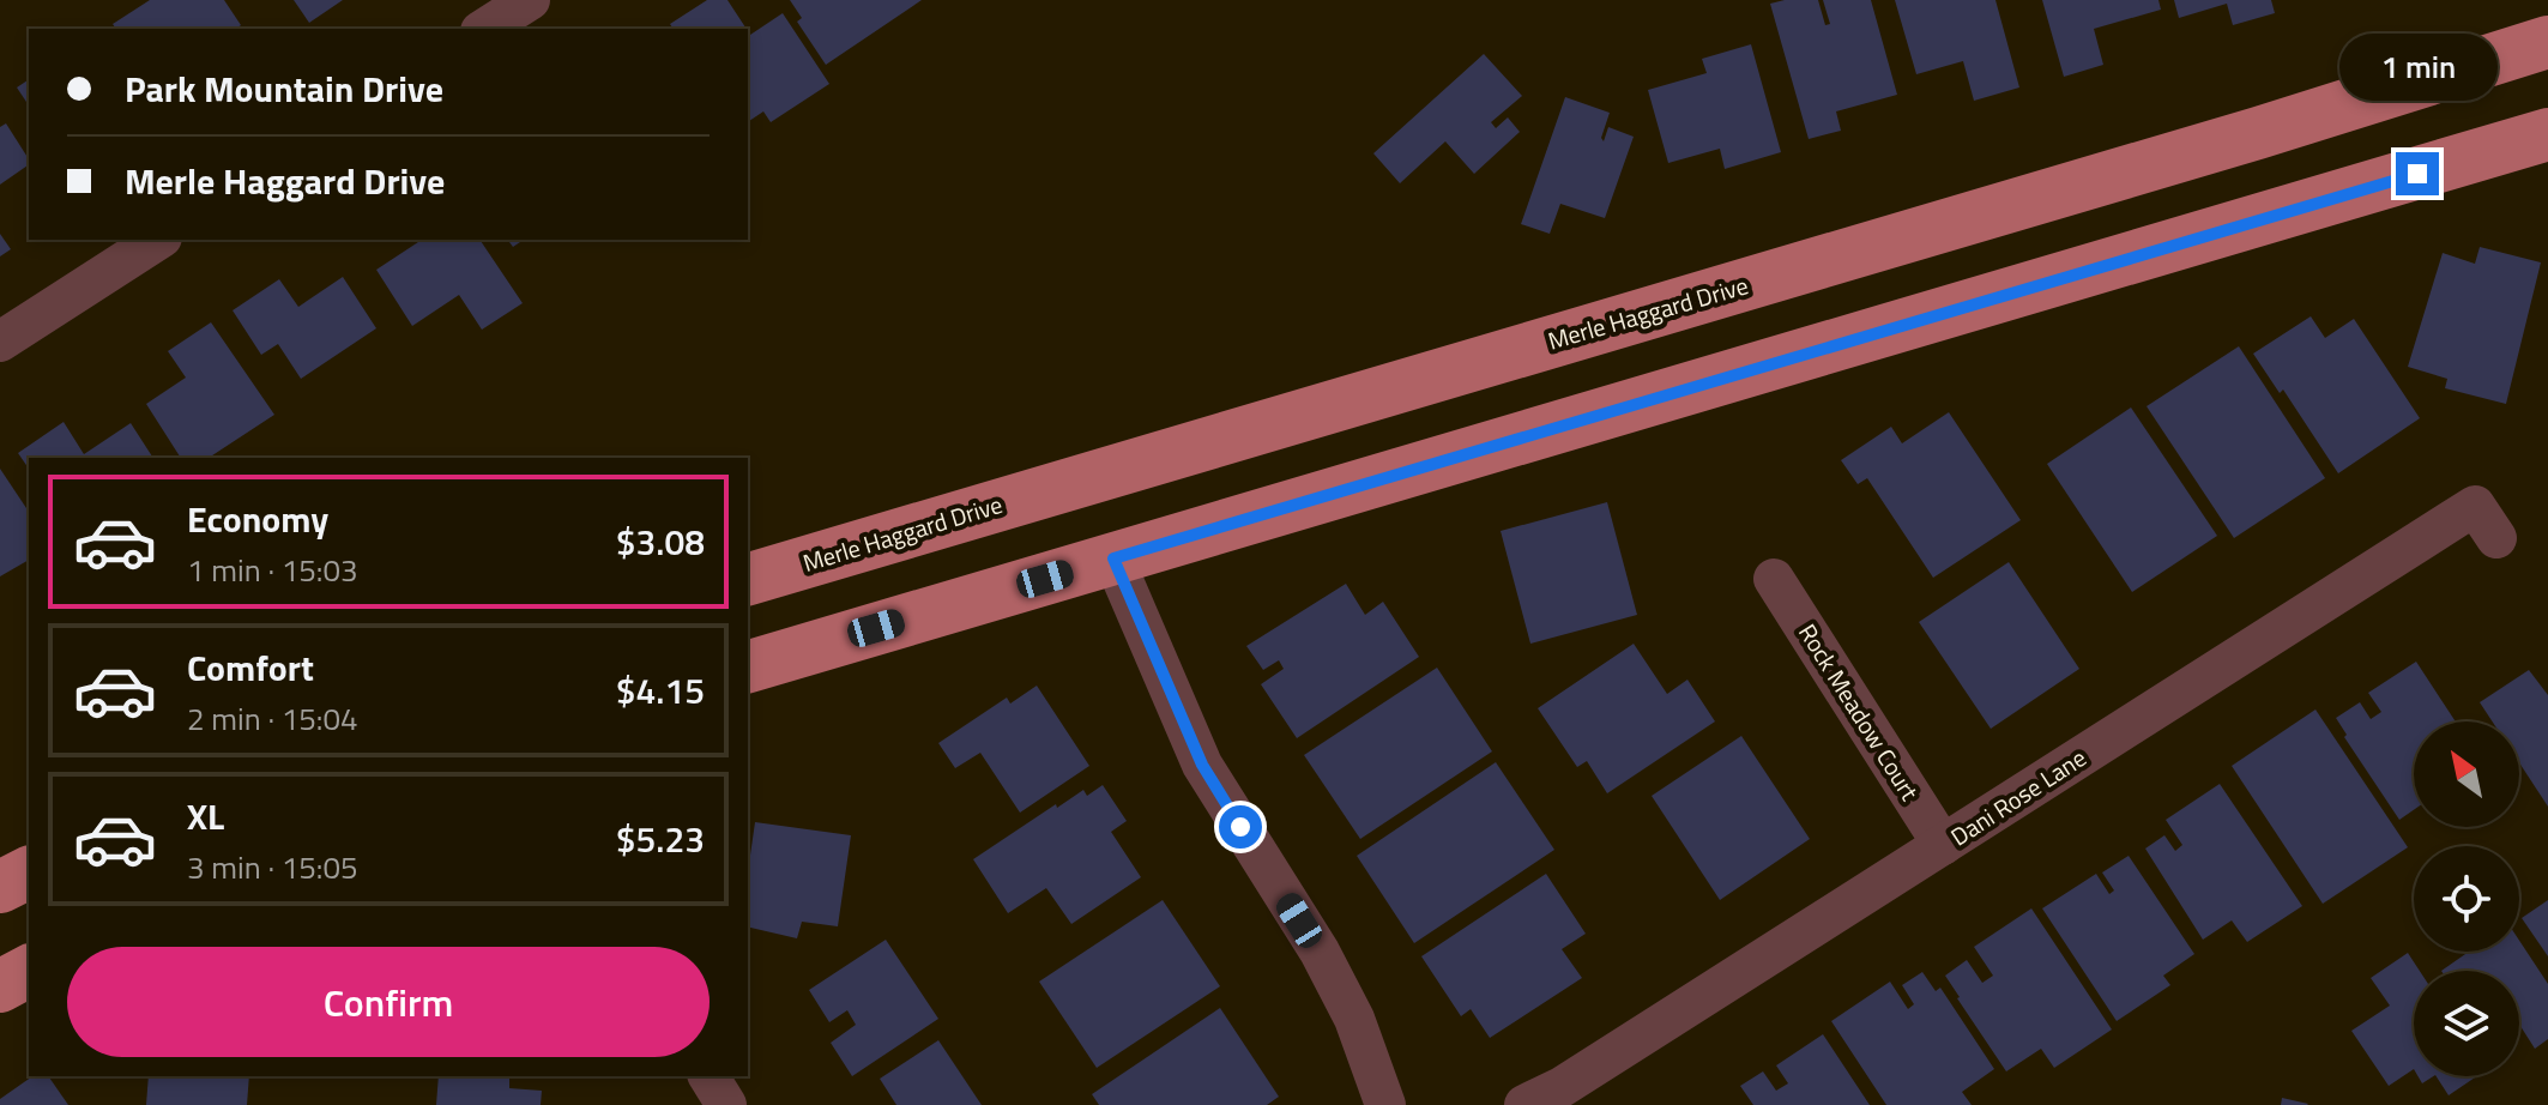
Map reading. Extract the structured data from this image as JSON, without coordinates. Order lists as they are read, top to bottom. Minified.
{"streets":{"main road":["Merle Haggard Drive"],"street":["Rock Meadow Court","Dani Rose Lane"]},"crossings":[["Rock Meadow Court","Dani Rose Lane"]],"north":"top left","page":{"banner":["Park Mountain Drive","Merle Haggard Drive"],"bubble":"1 min","list":[{"name":"Economy","note":"1 min · 15:03","value":"$3.08"},{"name":"Comfort","note":"2 min · 15:04","value":"$4.15"},{"name":"XL","note":"3 min · 15:05","value":"$5.23"}],"buttons":"Confirm"}}
